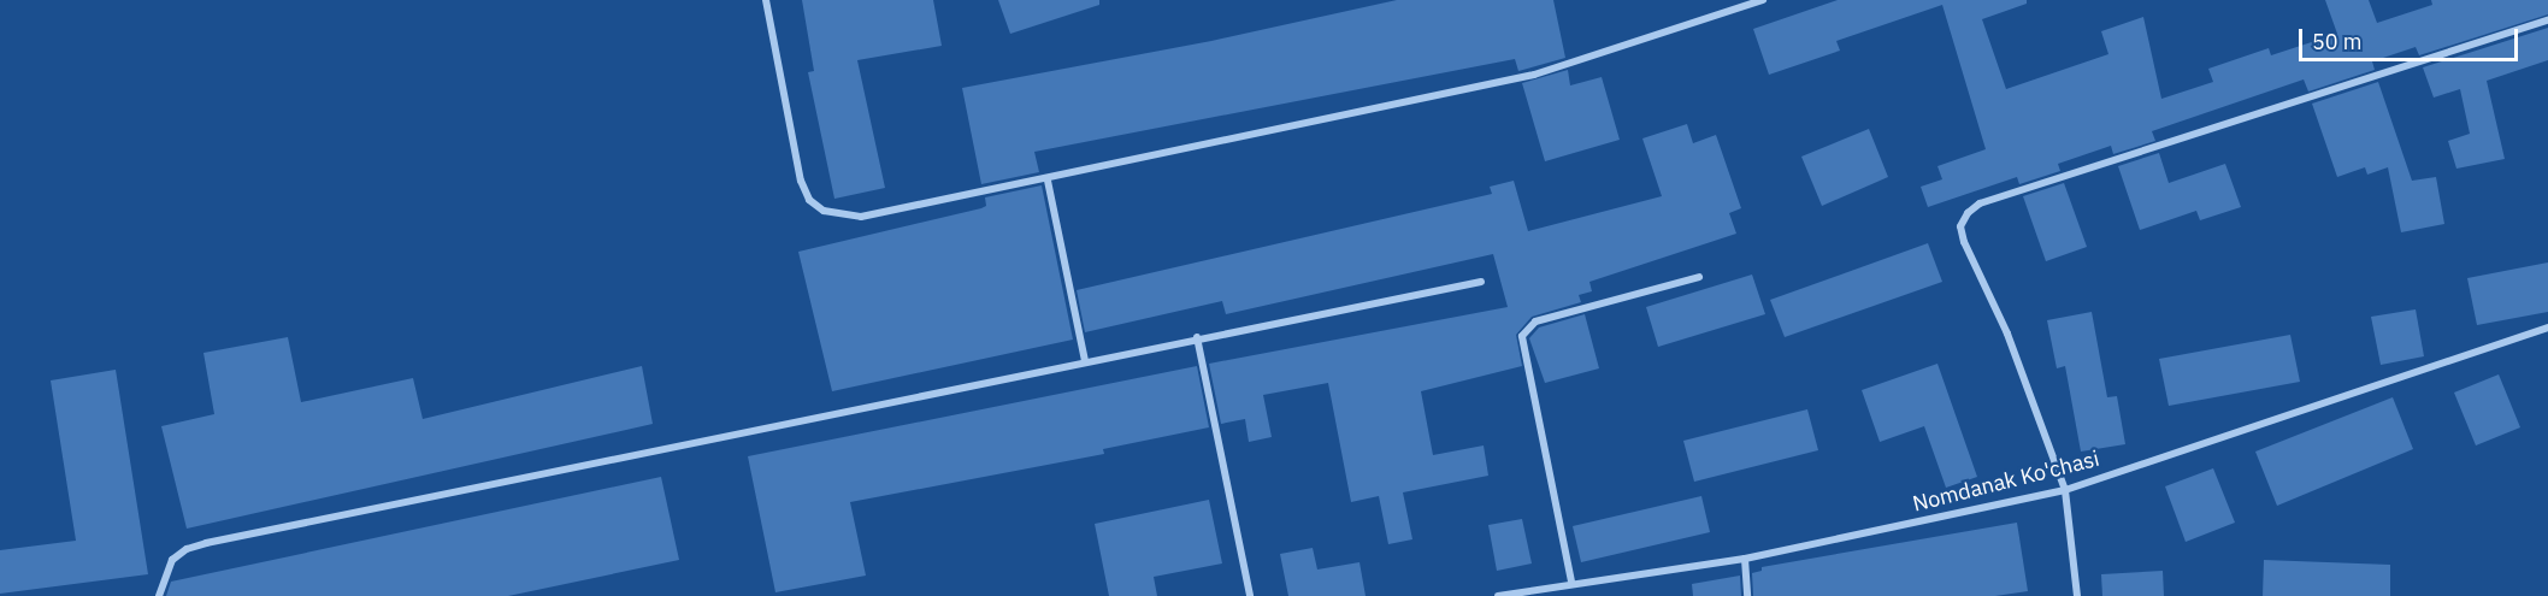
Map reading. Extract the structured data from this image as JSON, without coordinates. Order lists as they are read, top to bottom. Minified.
{"streets":{"street":["Nomdanak Ko'chasi"]},"scale_bar":"50 m"}
